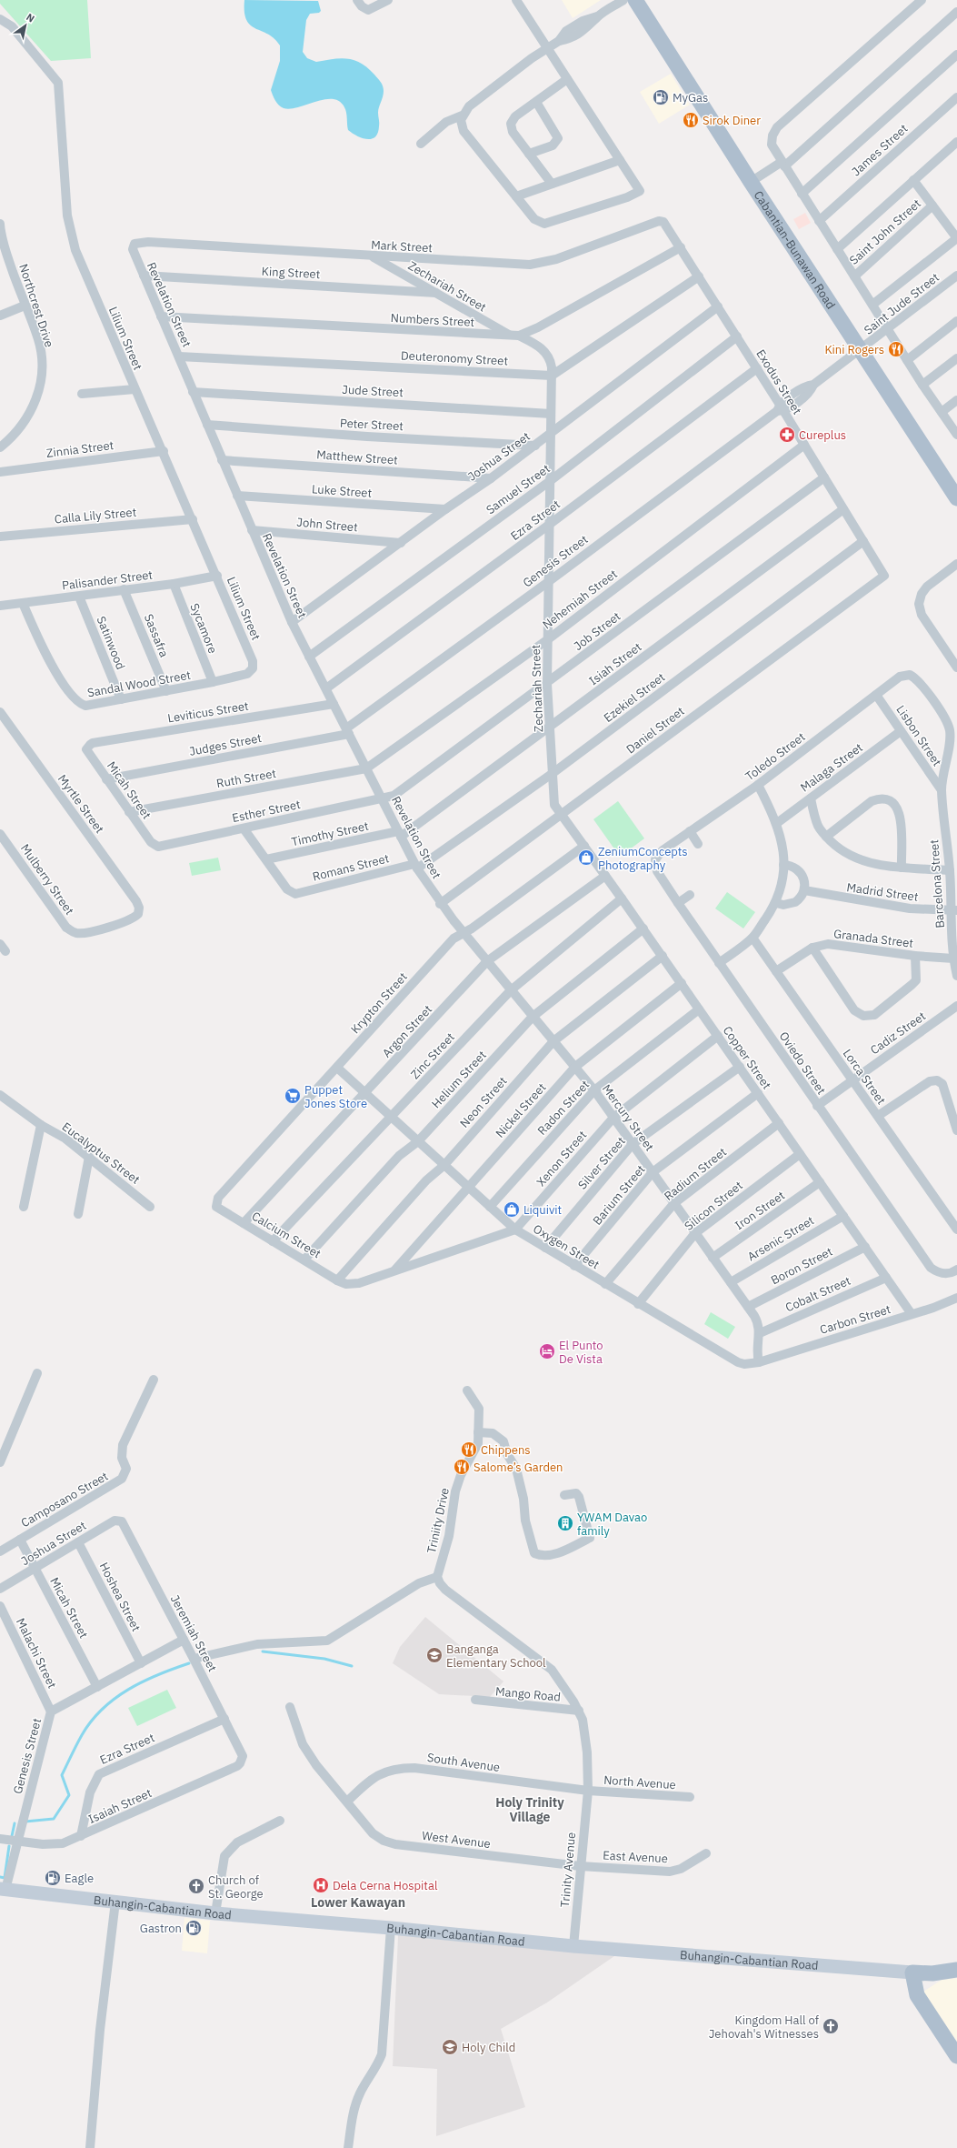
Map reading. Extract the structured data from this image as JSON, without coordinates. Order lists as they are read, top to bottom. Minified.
{"streets":{"main road":["Cabantian-Bunawan Road","Buhangin-Cabantian Road"],"street":["James Street","Saint John Street","Mark Street","King Street","Zechariah Street","Saint Jude Street","Revelation Street","Northcrest Drive","Numbers Street","Lilium Street","Deuteronomy Street","Exodus Street","Jude Street","Peter Street","Zinnia Street","Joshua Street","Matthew Street","Samuel Street","Luke Street","Calla Lily Street","Ezra Street","John Street","Genesis Street","Palisander Street","Nehemiah Street","Sycamore","Job Street","Sassafra","Satinwood","Isiah Street","Sandal Wood Street","Ezekiel Street","Leviticus Street","Daniel Street","Lisbon Street","Judges Street","Toledo Street","Malaga Street","Ruth Street","Micah Street","Myrtle Street","Esther Street","Timothy Street","Romans Street","Mulberry Street","Barcelona Street","Madrid Street","Granada Street","Krypton Street","Argon Street","Cadiz Street","Zinc Street","Copper Street","Oviedo Street","Lorca Street","Helium Street","Neon Street","Radon Street","Nickel Street","Mercury Street","Eucalyptus Street","Xenon Street","Silver Street","Radium Street","Barium Street","Silicon Street","Iron Street","Calcium Street","Arsenic Street","Oxygen Street","Boron Street","Cobalt Street","Carbon Street","Camposano Street","Triniity Drive","Hoshea Street","Jeremiah Street","Malachi Street","Mango Road","South Avenue","North Avenue","Isaiah Street","West Avenue","East Avenue","Trinity Avenue"]},"crossings":[["Mark Street","Zechariah Street"],["Mark Street","Revelation Street"],["Mark Street","Exodus Street"],["Cabantian-Bunawan Road","Saint Jude Street"],["Cabantian-Bunawan Road","Genesis Street"],["King Street","Zechariah Street"],["King Street","Revelation Street"],["Zechariah Street","Numbers Street"],["Zechariah Street","Deuteronomy Street"],["Zechariah Street","Jude Street"],["Zechariah Street","Joshua Street"],["Zechariah Street","Samuel Street"],["Zechariah Street","Ezra Street"],["Zechariah Street","Genesis Street"],["Zechariah Street","Nehemiah Street"],["Zechariah Street","Job Street"],["Zechariah Street","Isiah Street"],["Zechariah Street","Ezekiel Street"],["Zechariah Street","Daniel Street"],["Zechariah Street","Copper Street"],["Saint Jude Street","Genesis Street"],["Revelation Street","Numbers Street"],["Revelation Street","Deuteronomy Street"],["Revelation Street","Jude Street"],["Revelation Street","Peter Street"],["Revelation Street","Joshua Street"],["Revelation Street","Matthew Street"],["Revelation Street","Samuel Street"],["Revelation Street","Luke Street"],["Revelation Street","Ezra Street"],["Revelation Street","John Street"],["Revelation Street","Genesis Street"],["Revelation Street","Nehemiah Street"],["Revelation Street","Job Street"],["Revelation Street","Isiah Street"],["Revelation Street","Ezekiel Street"],["Revelation Street","Leviticus Street"],["Revelation Street","Daniel Street"],["Revelation Street","Judges Street"],["Revelation Street","Ruth Street"],["Revelation Street","Esther Street"],["Revelation Street","Timothy Street"],["Revelation Street","Romans Street"],["Revelation Street","Mercury Street"],["Numbers Street","Exodus Street"],["Lilium Street","Zinnia Street"],["Lilium Street","Calla Lily Street"],["Lilium Street","Palisander Street"],["Lilium Street","Sandal Wood Street"],["Exodus Street","Joshua Street"],["Exodus Street","Samuel Street"],["Exodus Street","Ezra Street"],["Exodus Street","Genesis Street"],["Exodus Street","Nehemiah Street"],["Exodus Street","Job Street"],["Exodus Street","Isiah Street"],["Exodus Street","Ezekiel Street"],["Exodus Street","Daniel Street"],["Peter Street","Joshua Street"],["Joshua Street","Matthew Street"],["Joshua Street","Luke Street"],["Joshua Street","John Street"],["Joshua Street","Micah Street"],["Joshua Street","Hoshea Street"],["Joshua Street","Jeremiah Street"],["Ezra Street","Jeremiah Street"],["Ezra Street","Isaiah Street"],["Genesis Street","Judges Street"],["Genesis Street","Micah Street"],["Genesis Street","Hoshea Street"],["Genesis Street","Jeremiah Street"],["Genesis Street","Malachi Street"],["Genesis Street","Isaiah Street"],["Genesis Street","Buhangin-Cabantian Road"],["Palisander Street","Sycamore"],["Palisander Street","Sassafra"],["Palisander Street","Satinwood"],["Palisander Street","Sandal Wood Street"],["Nehemiah Street","Ruth Street"],["Sycamore","Sandal Wood Street"],["Job Street","Esther Street"],["Sassafra","Sandal Wood Street"],["Satinwood","Sandal Wood Street"],["Isiah Street","Timothy Street"],["Ezekiel Street","Romans Street"],["Leviticus Street","Micah Street"],["Daniel Street","Copper Street"],["Daniel Street","Mercury Street"],["Lisbon Street","Toledo Street"],["Lisbon Street","Malaga Street"],["Lisbon Street","Barcelona Street"],["Judges Street","Micah Street"],["Toledo Street","Barcelona Street"],["Toledo Street","Oviedo Street"],["Ruth Street","Micah Street"],["Micah Street","Esther Street"],["Micah Street","Camposano Street"],["Myrtle Street","Mulberry Street"],["Timothy Street","Romans Street"],["Barcelona Street","Madrid Street"],["Barcelona Street","Granada Street"],["Granada Street","Lorca Street"],["Krypton Street","Copper Street"],["Krypton Street","Mercury Street"],["Krypton Street","Calcium Street"],["Krypton Street","Oxygen Street"],["Argon Street","Copper Street"],["Argon Street","Mercury Street"],["Argon Street","Calcium Street"],["Argon Street","Oxygen Street"],["Cadiz Street","Oviedo Street"],["Cadiz Street","Lorca Street"],["Zinc Street","Copper Street"],["Zinc Street","Mercury Street"],["Zinc Street","Calcium Street"],["Zinc Street","Oxygen Street"],["Copper Street","Helium Street"],["Copper Street","Neon Street"],["Copper Street","Radon Street"],["Copper Street","Nickel Street"],["Copper Street","Xenon Street"],["Copper Street","Silver Street"],["Copper Street","Radium Street"],["Copper Street","Barium Street"],["Copper Street","Silicon Street"],["Copper Street","Iron Street"],["Copper Street","Arsenic Street"],["Copper Street","Boron Street"],["Copper Street","Cobalt Street"],["Copper Street","Carbon Street"],["Helium Street","Mercury Street"],["Helium Street","Calcium Street"],["Helium Street","Oxygen Street"],["Neon Street","Mercury Street"],["Neon Street","Calcium Street"],["Neon Street","Oxygen Street"],["Radon Street","Mercury Street"],["Radon Street","Oxygen Street"],["Nickel Street","Mercury Street"],["Nickel Street","Oxygen Street"],["Mercury Street","Xenon Street"],["Mercury Street","Silver Street"],["Mercury Street","Radium Street"],["Mercury Street","Barium Street"],["Mercury Street","Silicon Street"],["Mercury Street","Iron Street"],["Mercury Street","Arsenic Street"],["Mercury Street","Oxygen Street"],["Mercury Street","Boron Street"],["Mercury Street","Cobalt Street"],["Mercury Street","Carbon Street"],["Xenon Street","Oxygen Street"],["Silver Street","Oxygen Street"],["Radium Street","Oxygen Street"],["Barium Street","Oxygen Street"],["Silicon Street","Oxygen Street"],["Oxygen Street","Carbon Street"],["Triniity Drive","Trinity Avenue"],["Jeremiah Street","Isaiah Street"],["Mango Road","Trinity Avenue"],["South Avenue","North Avenue"],["South Avenue","West Avenue"],["South Avenue","Trinity Avenue"],["North Avenue","Trinity Avenue"],["West Avenue","East Avenue"],["West Avenue","Trinity Avenue"],["East Avenue","Trinity Avenue"],["Trinity Avenue","Buhangin-Cabantian Road"]],"districts":["Holy Trinity Village","Lower Kawayan"],"places":{"fuel station":["MyGas","Eagle","Gastron"],"restaurant":["Sirok Diner","Kini Rogers","Chippens","Salome’s Garden"],"pharmacy":["Cureplus"],"shop":["ZeniumConcepts Photography","Liquivit"],"supermarket":["Puppet Jones Store"],"hotel":["El Punto De Vista"],"building":["YWAM Davao family"],"school or university":["Banganga Elementary School","Holy Child"],"hospital":["Dela Cerna Hospital"],"church":["Church of St. George","Kingdom Hall of Jehovah's Witnesses"]},"north":"top right"}
